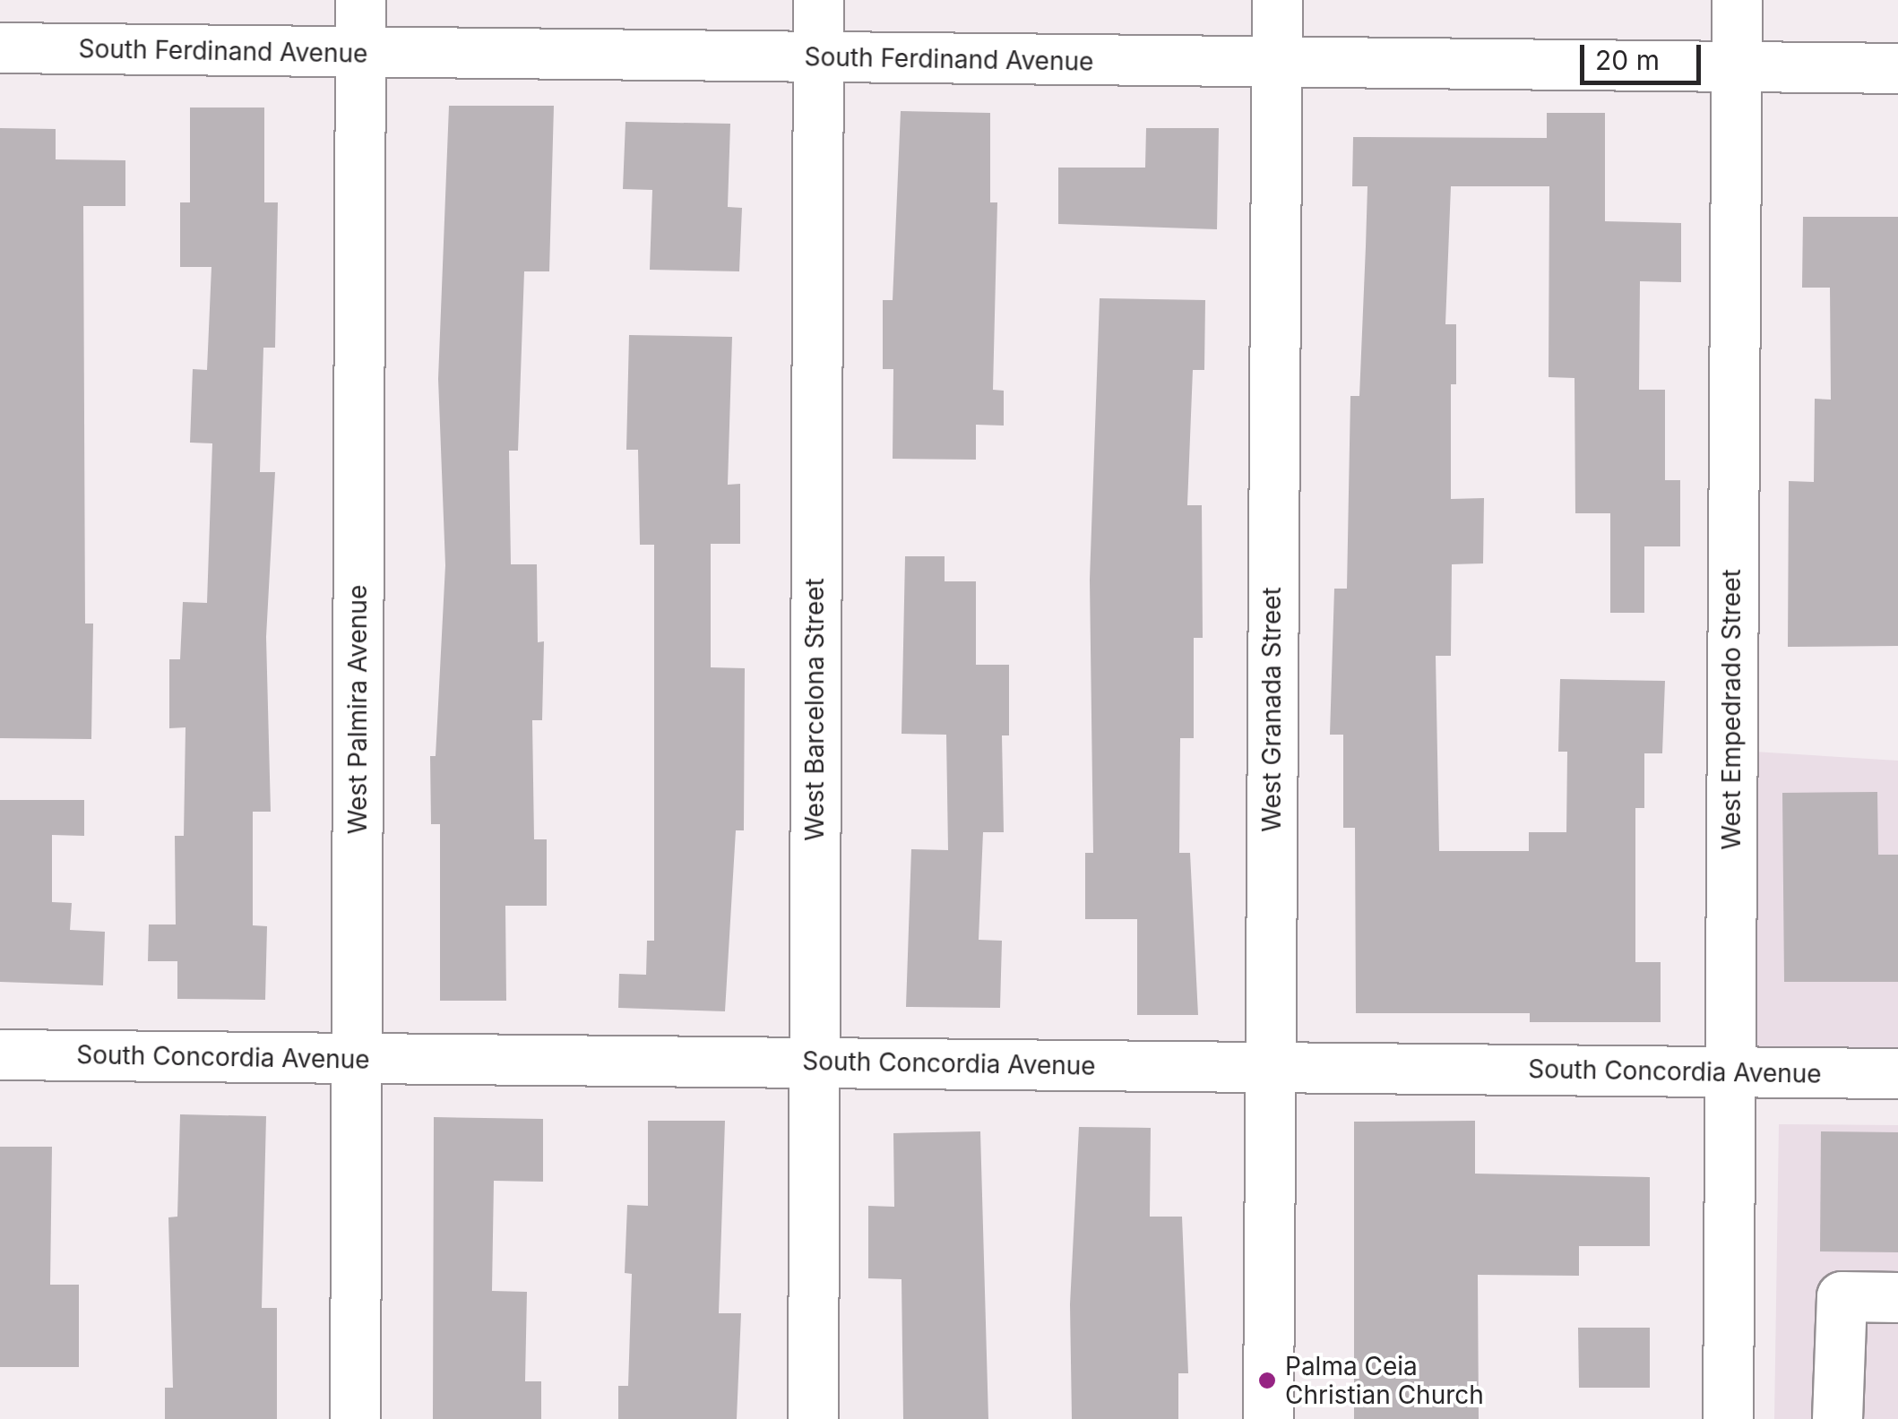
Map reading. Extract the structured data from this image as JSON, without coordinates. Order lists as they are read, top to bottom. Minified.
{"streets":{"street":["South Ferdinand Avenue","West Palmira Avenue","West Barcelona Street","West Granada Street","West Empedrado Street","South Concordia Avenue"]},"crossings":[["South Ferdinand Avenue","West Palmira Avenue"],["South Ferdinand Avenue","West Barcelona Street"],["South Ferdinand Avenue","West Granada Street"],["South Ferdinand Avenue","West Empedrado Street"],["West Palmira Avenue","South Concordia Avenue"],["West Barcelona Street","South Concordia Avenue"],["West Granada Street","South Concordia Avenue"],["West Empedrado Street","South Concordia Avenue"]],"places":["Palma Ceia Christian Church"],"scale_bar":"20 m"}
